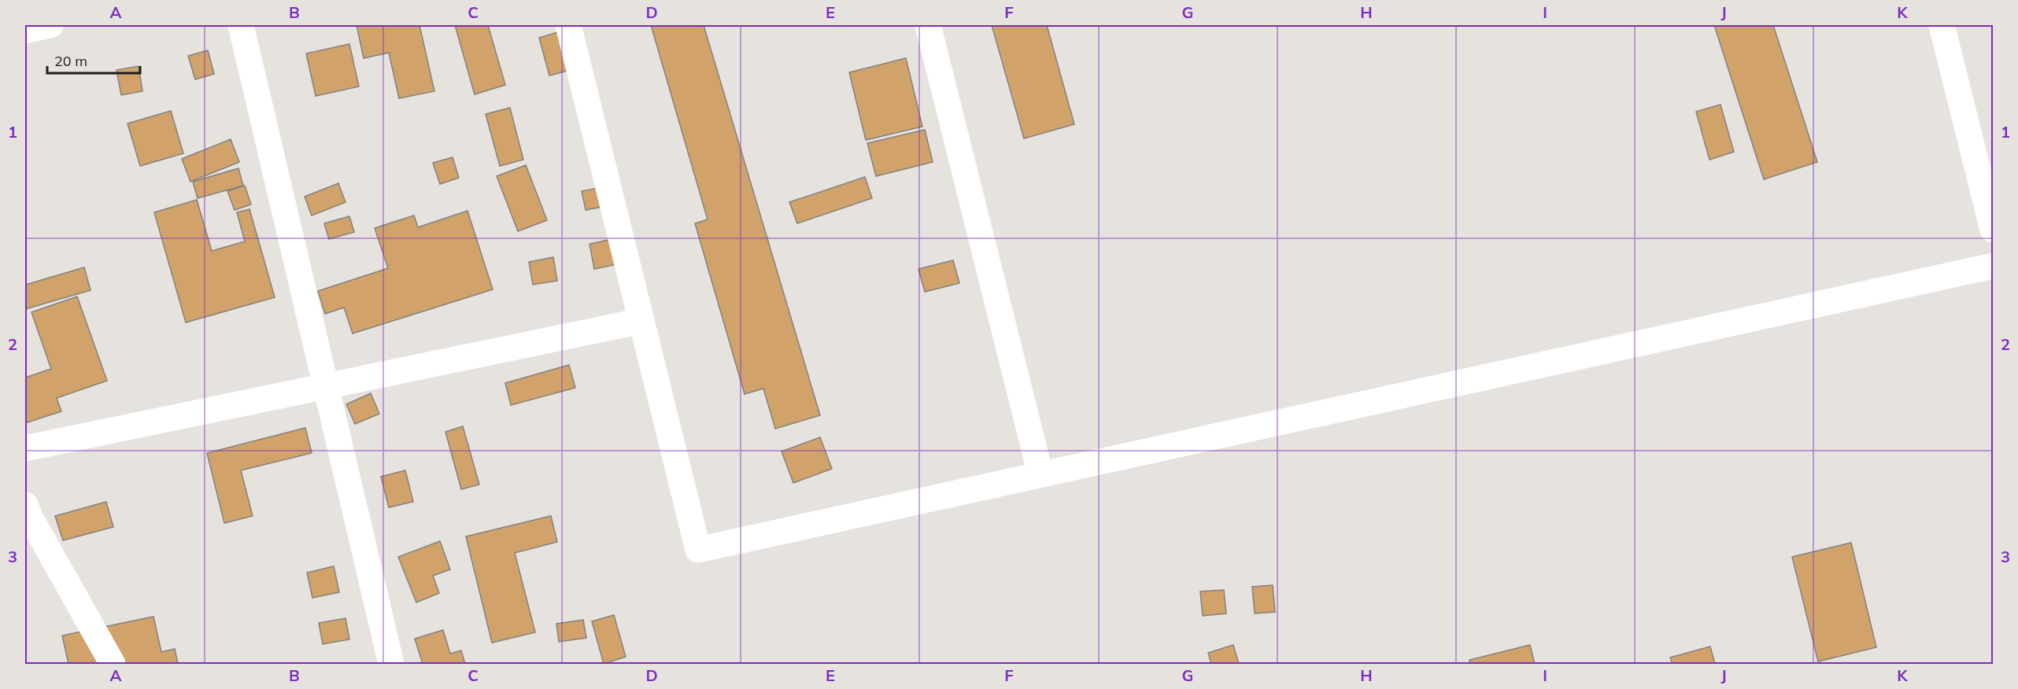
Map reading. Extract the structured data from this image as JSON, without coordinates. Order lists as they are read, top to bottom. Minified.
{"scale_bar":"20 m","grid":{"columns":["A","B","C","D","E","F","G","H","I","J","K"],"rows":["1","2","3"]}}
